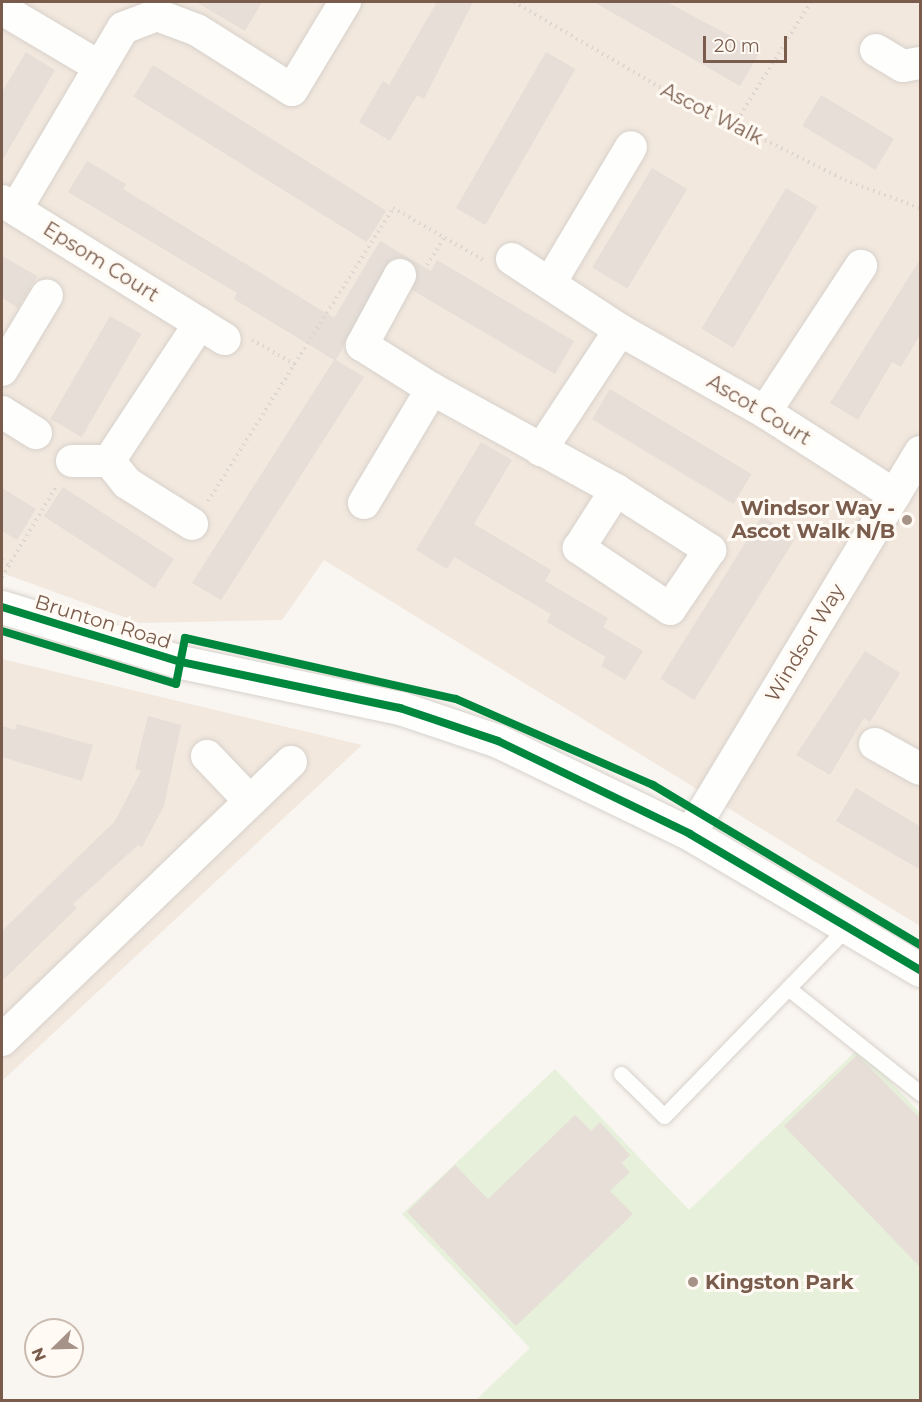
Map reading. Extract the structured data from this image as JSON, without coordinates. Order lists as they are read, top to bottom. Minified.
{"streets":{"street":["Epsom Court","Ascot Court","Brunton Road","Windsor Way"],"path":["Ascot Walk"]},"crossings":[["Ascot Court","Windsor Way"],["Brunton Road","Windsor Way"]],"places":["Windsor Way - Ascot Walk N/B","Kingston Park"],"scale_bar":"20 m","north":"bottom left"}
